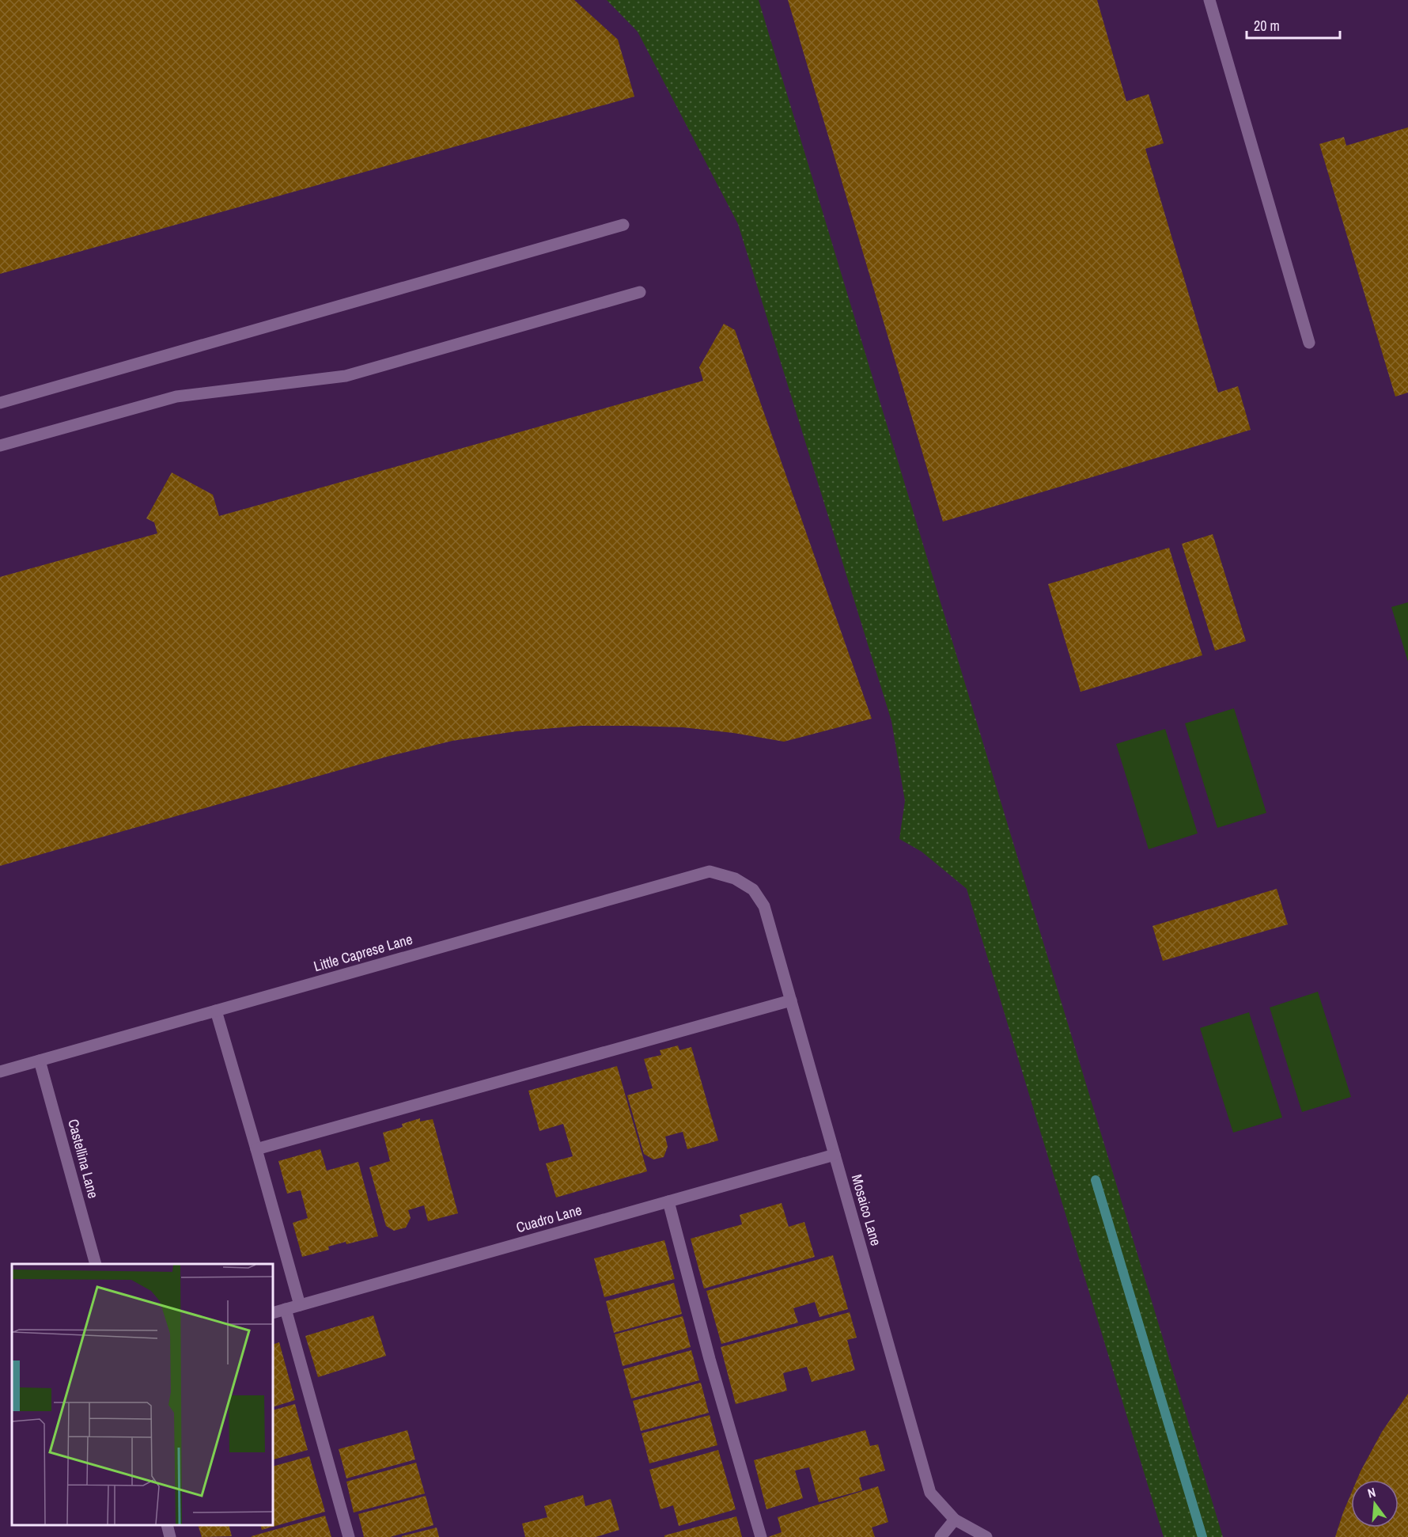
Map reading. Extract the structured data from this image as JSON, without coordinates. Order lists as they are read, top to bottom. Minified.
{"streets":{"street":["Little Caprese Lane","Castellina Lane","Mosaico Lane","Cuadro Lane"]},"crossings":[["Little Caprese Lane","Castellina Lane"],["Little Caprese Lane","Mosaico Lane"],["Mosaico Lane","Cuadro Lane"]],"scale_bar":"20 m","north":"top"}
